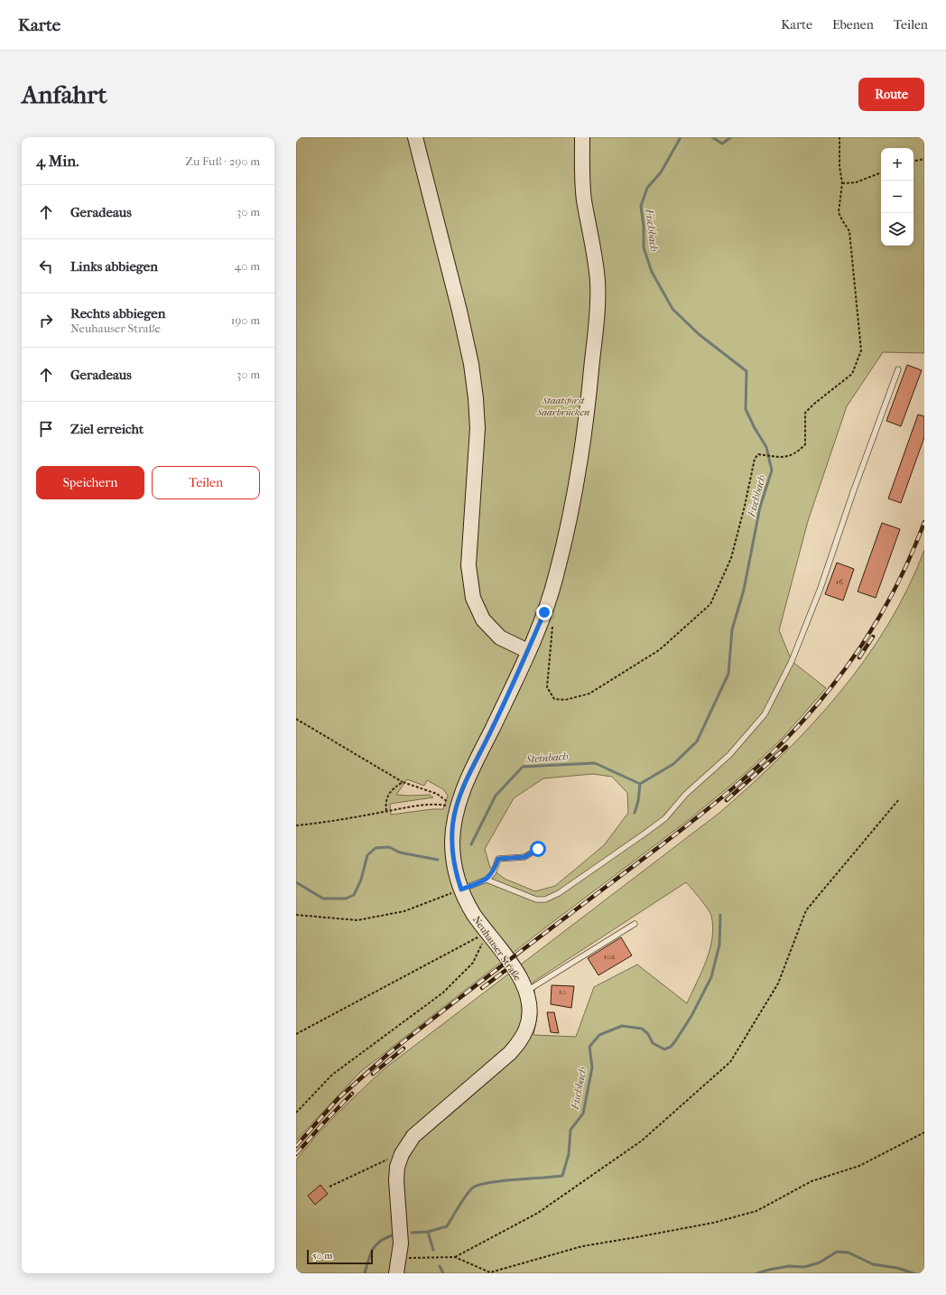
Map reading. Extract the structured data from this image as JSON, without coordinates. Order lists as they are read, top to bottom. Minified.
{"streets":{"main road":["Neuhauser Straße"]},"water":["Fischbach","Steinbach"],"parks":["Staatsforst Saarbrücken"],"house_numbers":["16","10a","10"],"scale_bar":"50 m","page":{"header":"Karte","nav":["Karte","Ebenen","Teilen"],"buttons":["Route",["Speichern","Teilen"]],"title":"Anfahrt","heading":["4 Min.","Zu Fuß · 290 m"],"map_buttons":["+","−"],"list":[["Geradeaus","30 m"],["Links abbiegen","40 m"],["Rechts abbiegen","Neuhauser Straße","190 m"],["Geradeaus","30 m"],"Ziel erreicht"],"scale":"50 m"}}
